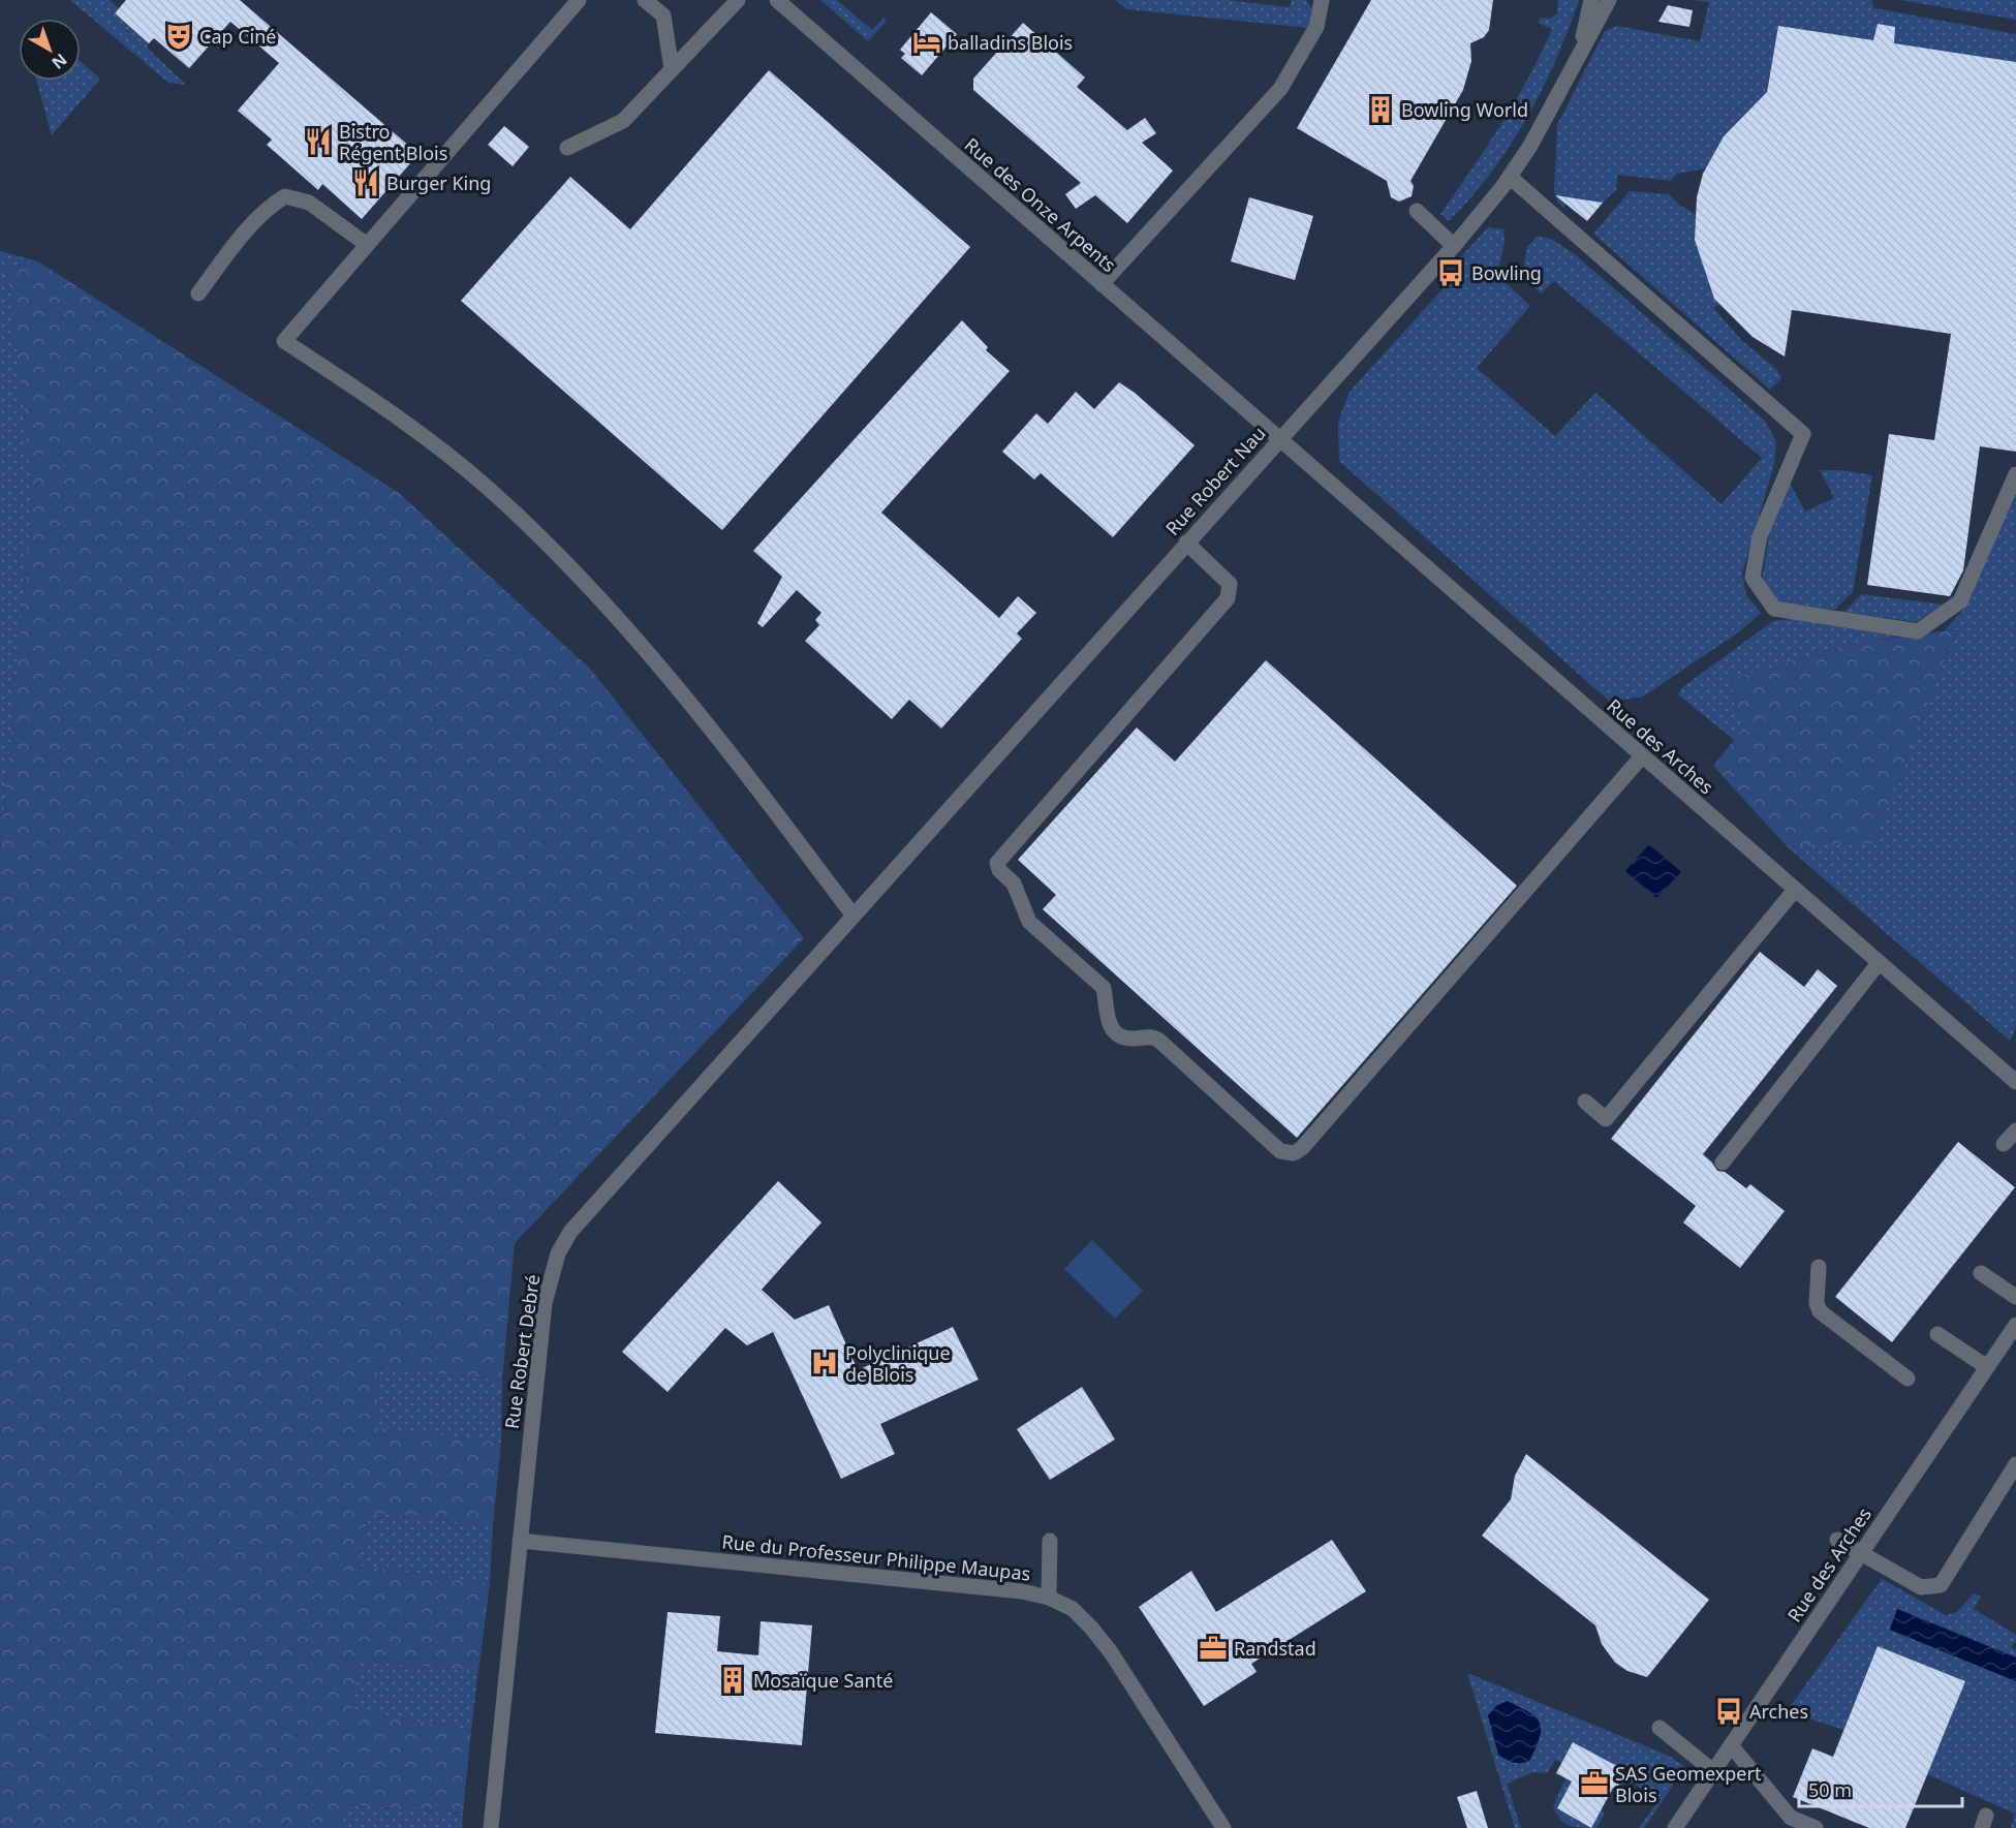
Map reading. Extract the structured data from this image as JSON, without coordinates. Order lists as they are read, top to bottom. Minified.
{"streets":{"street":["Rue des Onze Arpents","Rue Robert Nau","Rue des Arches","Rue Robert Debré","Rue du Professeur Philippe Maupas"]},"crossings":[["Rue des Onze Arpents","Rue Robert Nau"],["Rue des Onze Arpents","Rue des Arches"],["Rue Robert Nau","Rue des Arches"],["Rue Robert Nau","Rue Robert Debré"],["Rue Robert Debré","Rue du Professeur Philippe Maupas"]],"places":{"theatre":["Cap Ciné"],"hotel":["balladins Blois"],"building":["Bowling World","Mosaïque Santé"],"restaurant":["Bistro Régent Blois","Burger King"],"bus stop":["Bowling","Arches"],"hospital":["Polyclinique de Blois"],"office":["Randstad","SAS Geomexpert Blois"]},"scale_bar":"50 m","north":"bottom right"}
